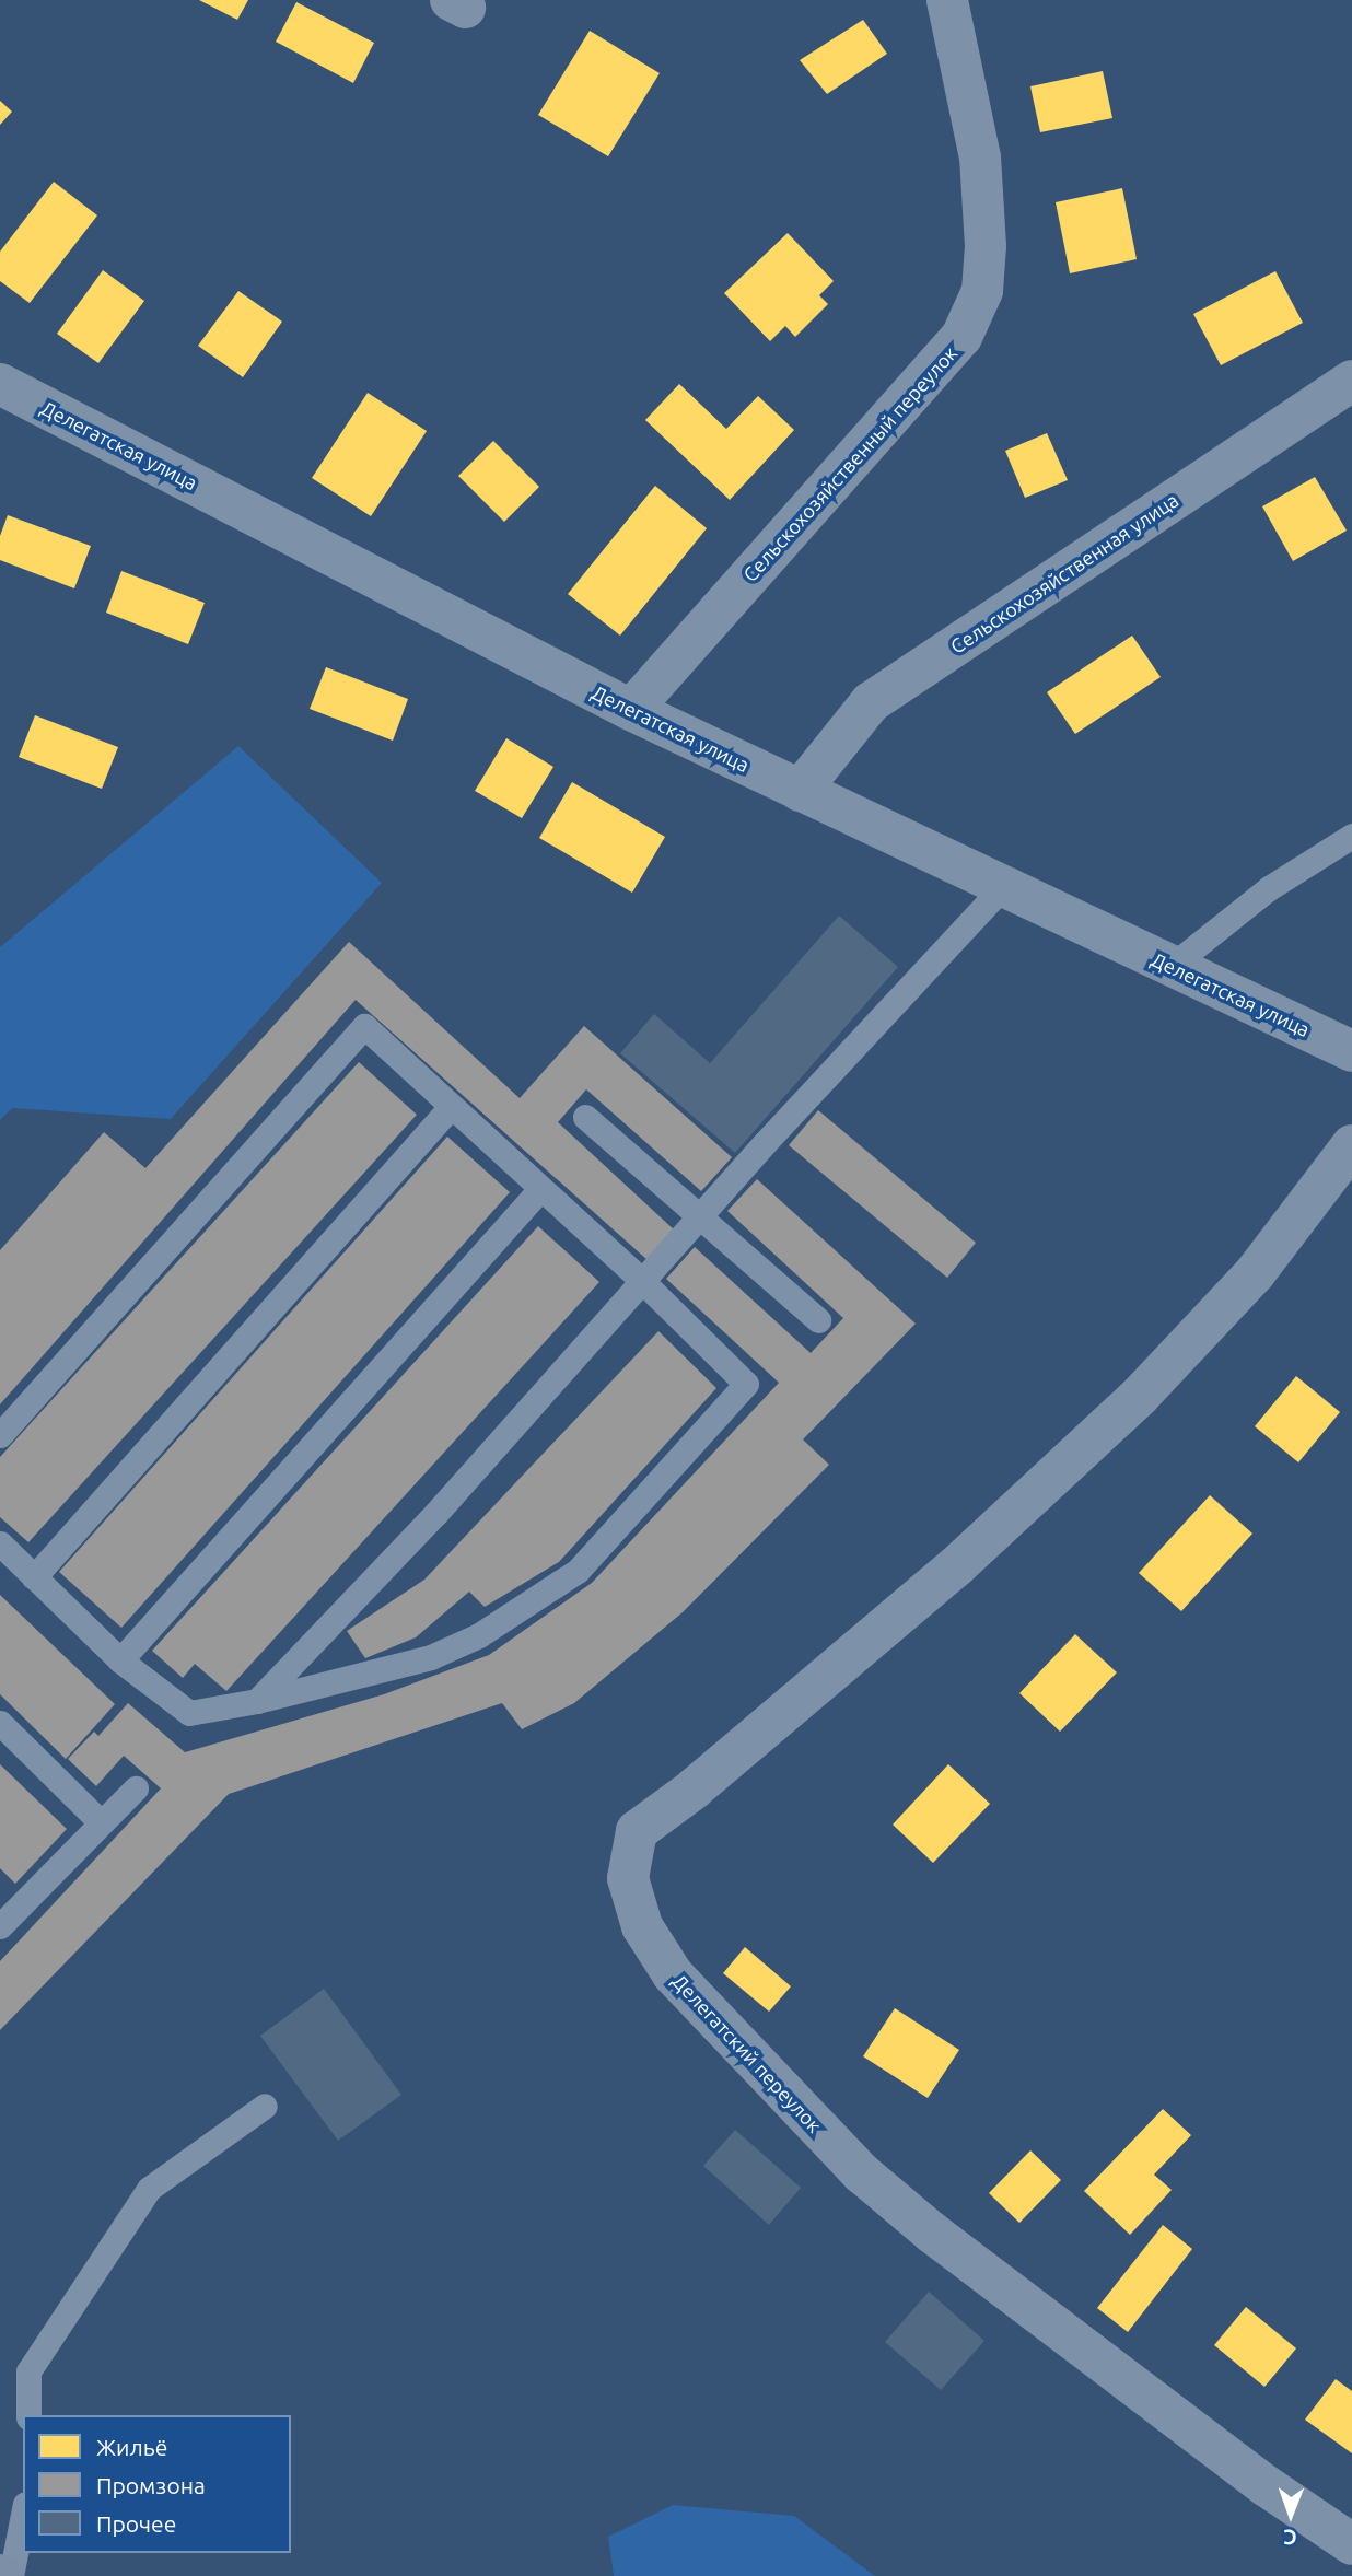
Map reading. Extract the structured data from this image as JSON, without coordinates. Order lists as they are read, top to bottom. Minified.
{"streets":{"street":["Делегатская улица","Сельскохозяйственный переулок","Сельскохозяйственная улица","Делегатский переулок"]},"crossings":[["Делегатская улица","Сельскохозяйственный переулок"],["Делегатская улица","Сельскохозяйственная улица"]],"legend":["Жильё","Промзона","Прочее"],"north":"bottom"}
